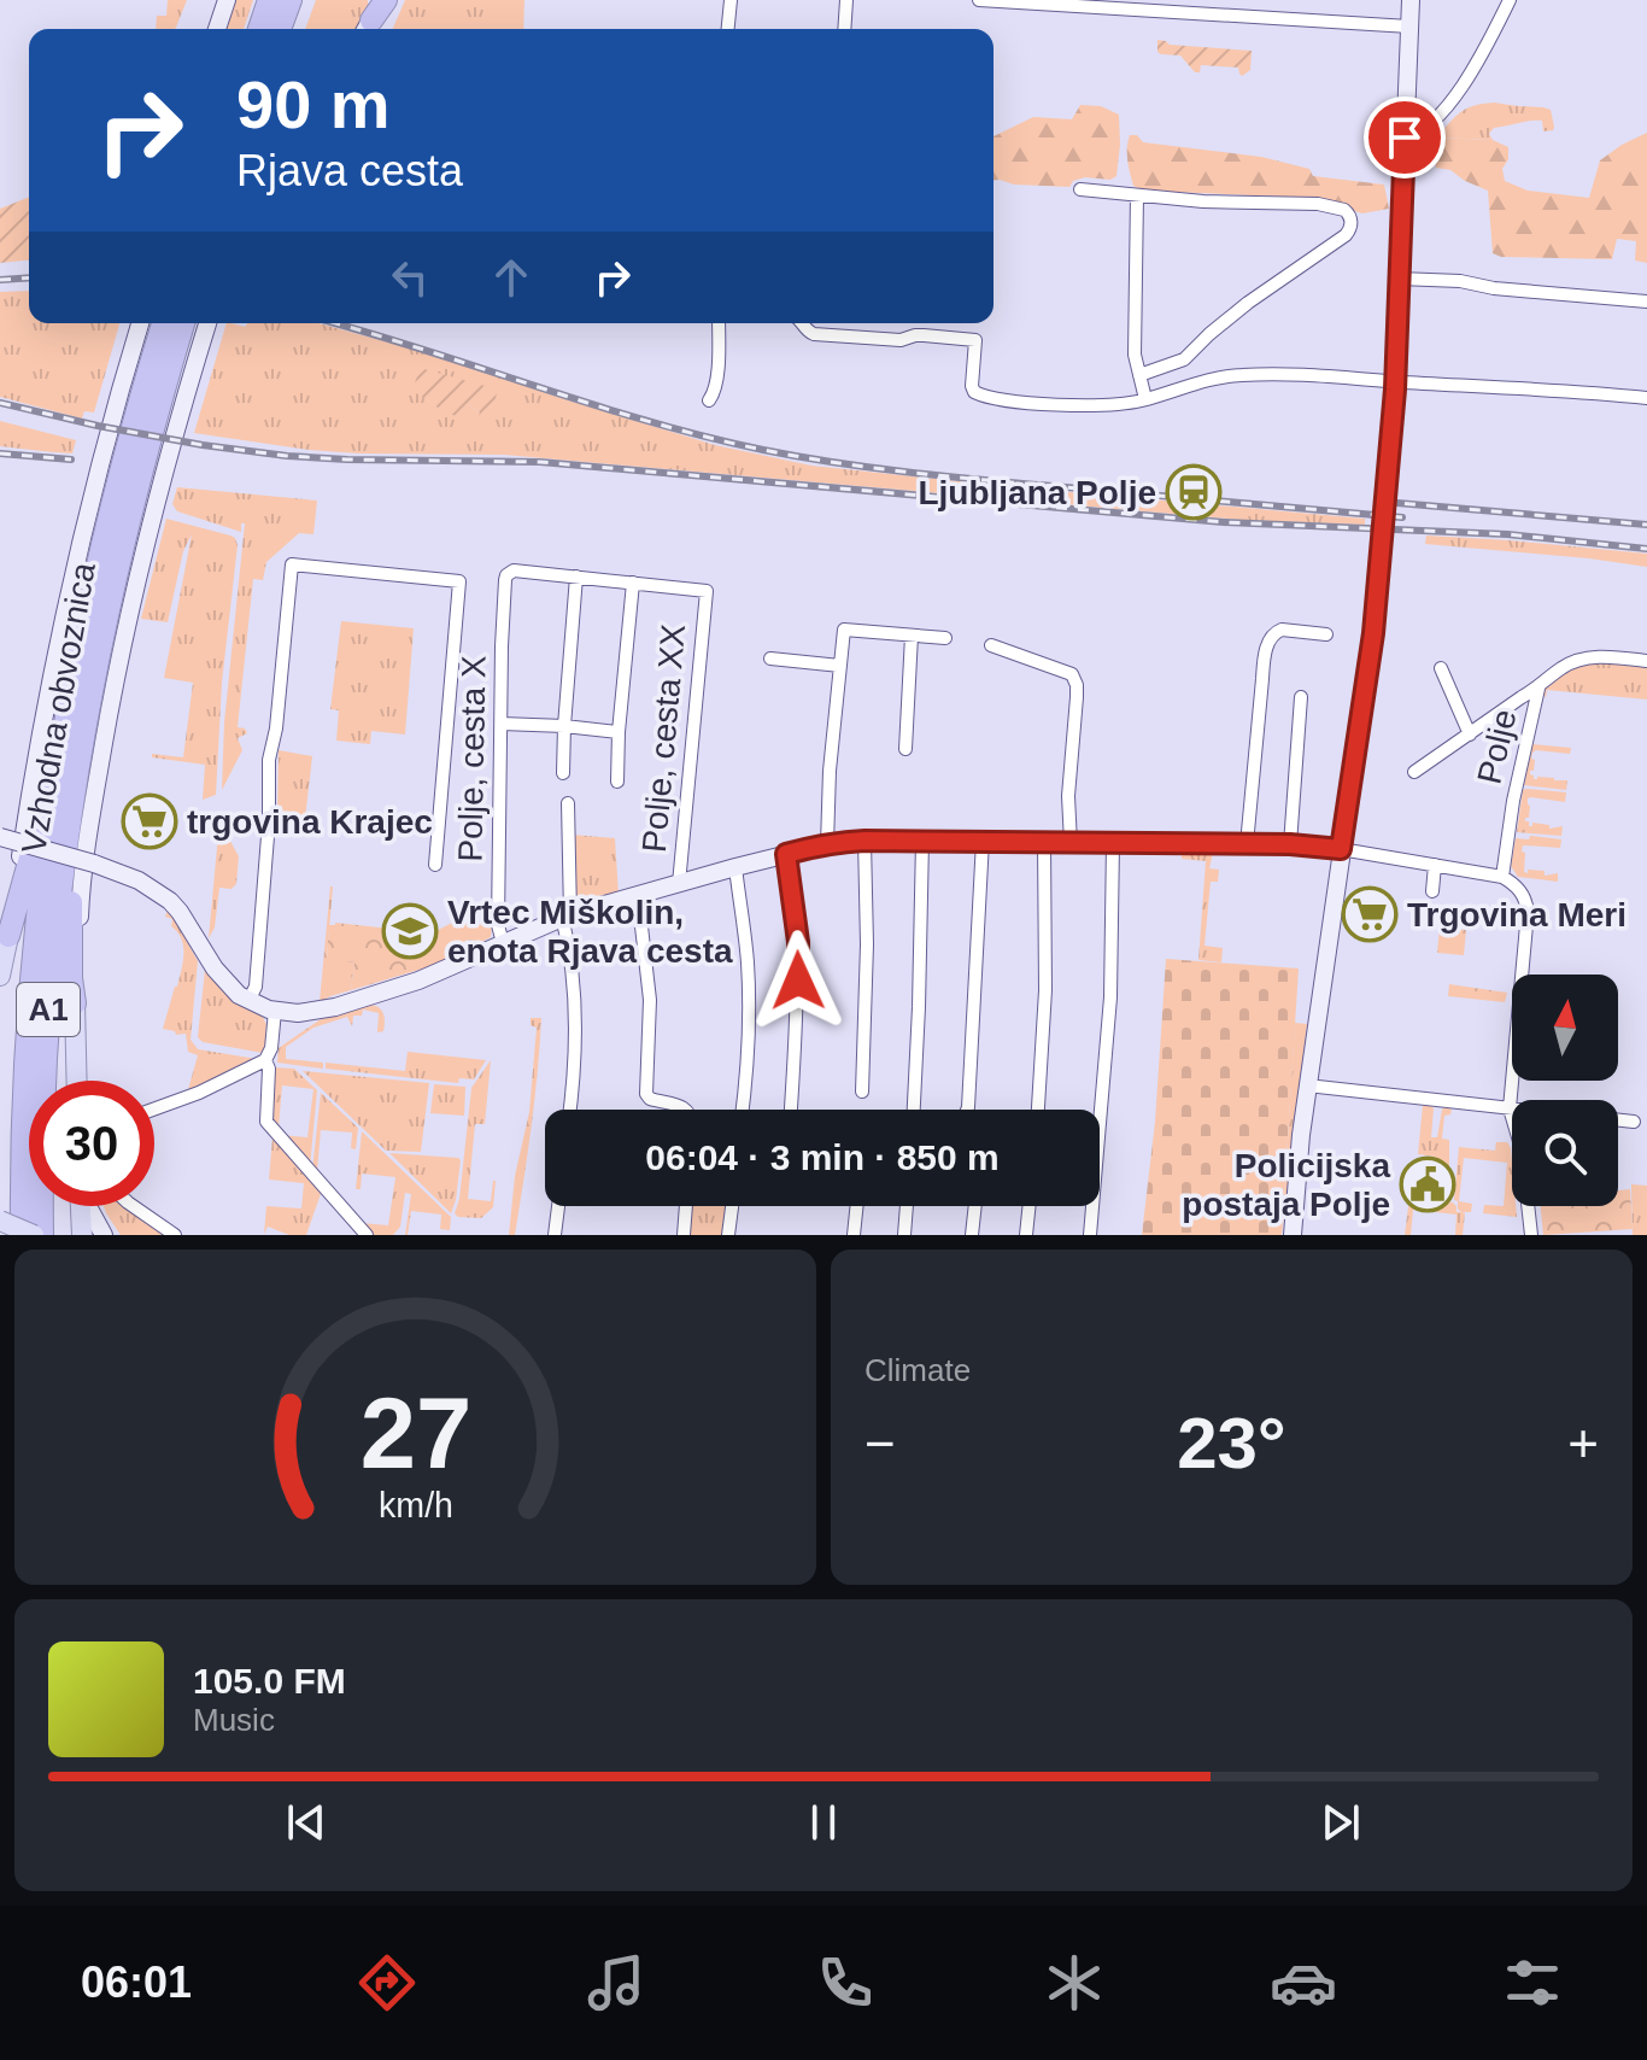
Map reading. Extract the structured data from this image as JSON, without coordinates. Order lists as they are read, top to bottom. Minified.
{"streets":{"highway":["Vzhodna obvoznica","A1"],"street":["Polje, cesta XX","Polje","Polje, cesta X"]},"crossings":[["Polje, cesta XX","Polje, cesta X"]],"places":{"station":["Ljubljana Polje"],"supermarket":["trgovina Krajec","Trgovina Meri"],"school or university":["Vrtec Miškolin, enota Rjava cesta"],"public building":["Policijska postaja Polje"]},"north":"top","page":{"turn":["90 m","Rjava cesta"],"limit":"30","trip":"06:04 · 3 min · 850 m","tile":"Climate","heat":["−","23°","+"],"song":["105.0 FM","Music"],"tabs":"06:01","gauge":["27","km/h"]}}
